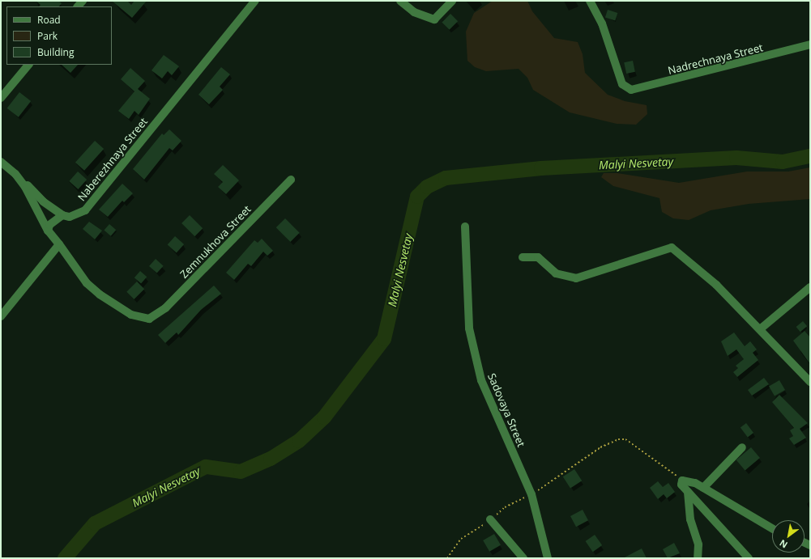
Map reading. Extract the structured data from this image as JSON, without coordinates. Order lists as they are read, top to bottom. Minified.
{"streets":{"street":["Nadrechnaya Street","Naberezhnaya Street","Zemnukhova Street","Sadovaya Street"]},"water":["Malyi Nesvetay"],"legend":["Road","Park","Building"],"north":"bottom left"}
